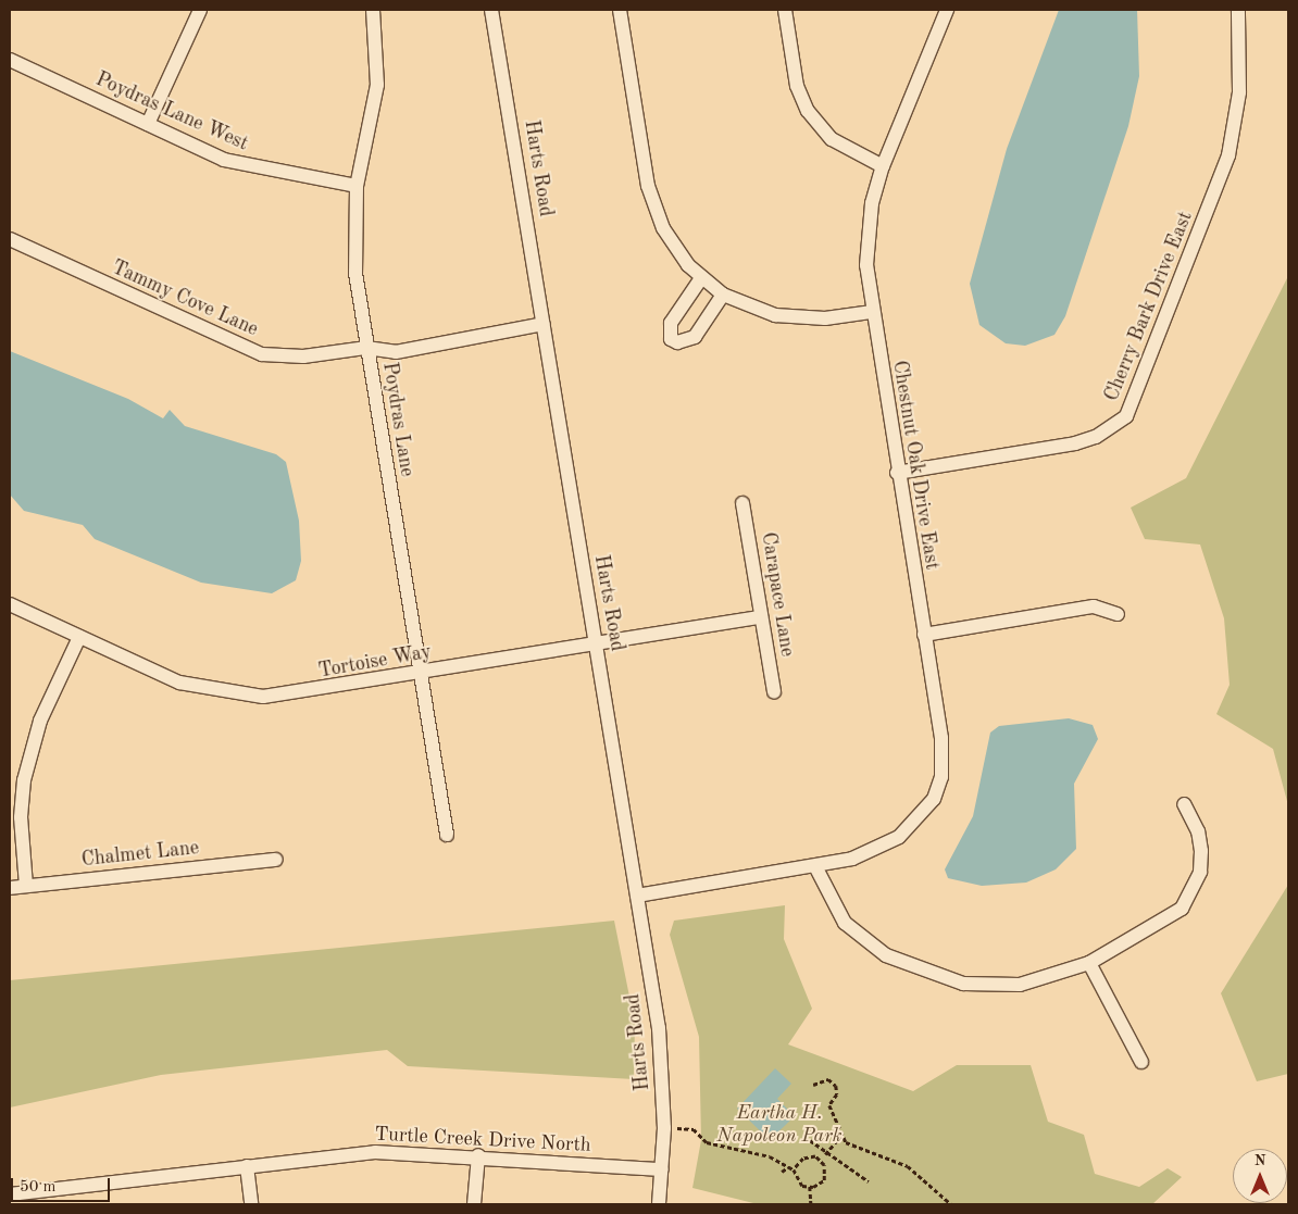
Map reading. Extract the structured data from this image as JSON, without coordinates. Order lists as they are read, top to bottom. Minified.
{"streets":{"street":["Poydras Lane West","Harts Road","Tammy Cove Lane","Cherry Bark Drive East","Poydras Lane","Chestnut Oak Drive East","Carapace Lane","Tortoise Way","Chalmet Lane","Turtle Creek Drive North"]},"crossings":[["Poydras Lane West","Poydras Lane"],["Harts Road","Tammy Cove Lane"],["Harts Road","Chestnut Oak Drive East"],["Harts Road","Tortoise Way"],["Harts Road","Turtle Creek Drive North"],["Tammy Cove Lane","Poydras Lane"],["Cherry Bark Drive East","Chestnut Oak Drive East"],["Poydras Lane","Tortoise Way"],["Carapace Lane","Tortoise Way"]],"parks":["Eartha H. Napoleon Park"],"scale_bar":"50 m","north":"top"}
